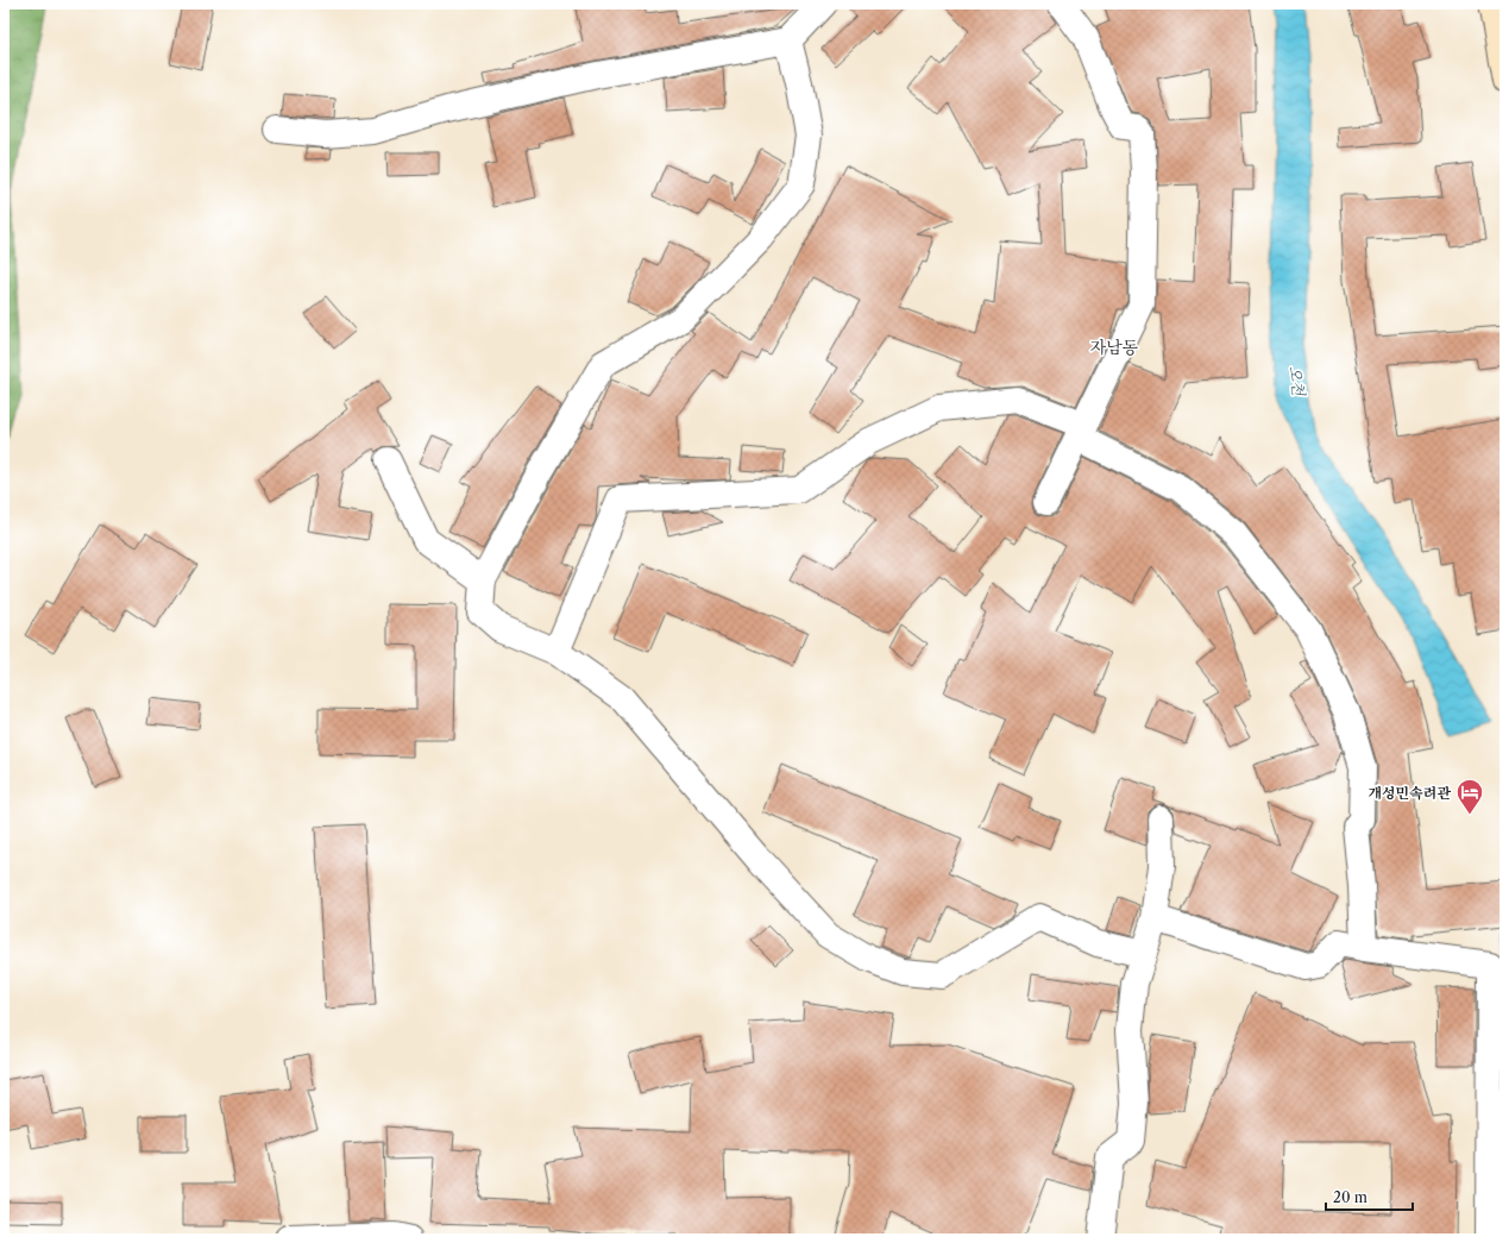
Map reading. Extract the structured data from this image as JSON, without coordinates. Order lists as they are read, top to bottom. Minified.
{"districts":["자남동"],"water":["오천"],"places":{"hotel":["개성민속려관"]},"scale_bar":"20 m"}
